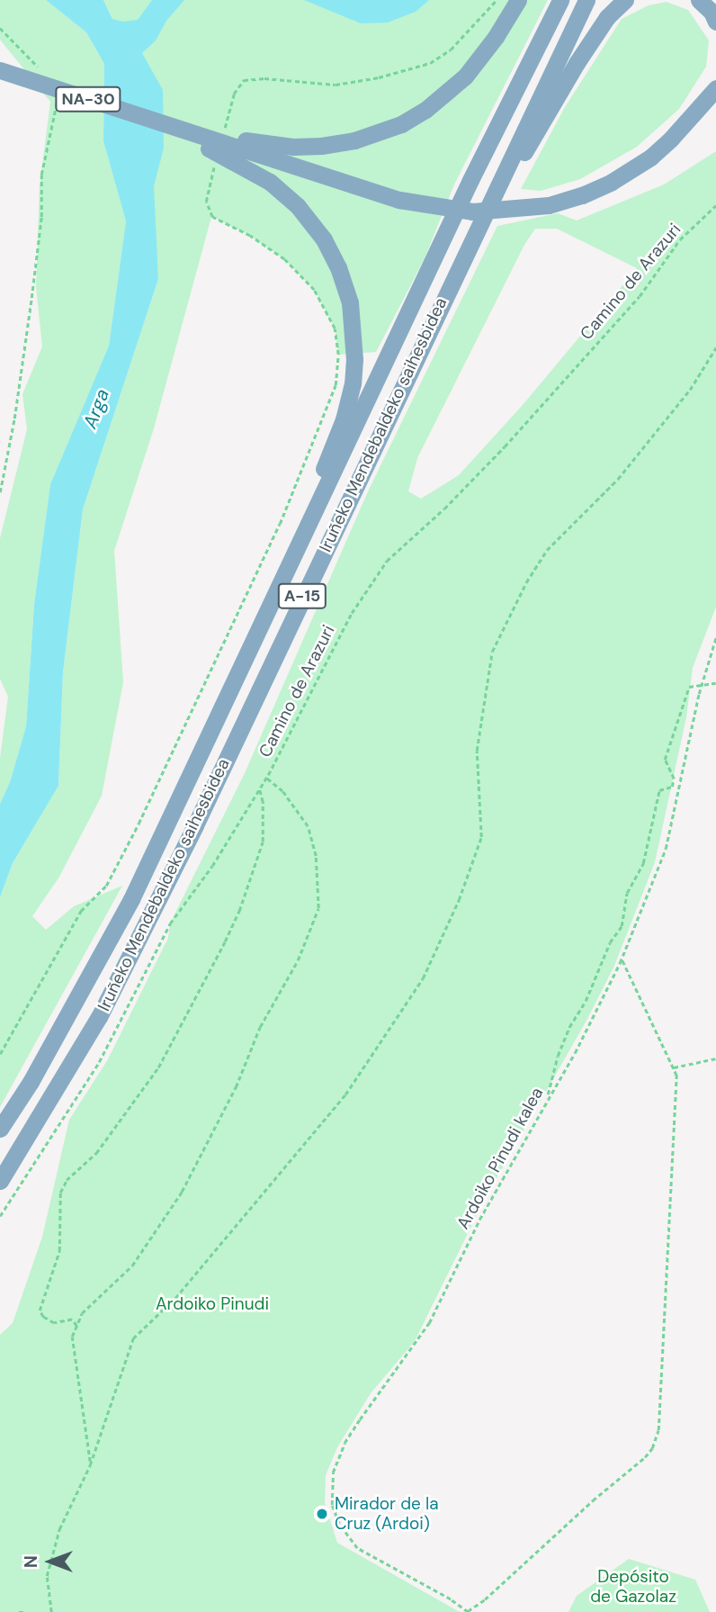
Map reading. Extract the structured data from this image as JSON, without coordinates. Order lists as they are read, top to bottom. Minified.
{"streets":{"highway":["NA-30","Iruñeko Mendebaldeko saihesbidea","A-15"],"path":["Camino de Arazuri","Ardoiko Pinudi kalea"]},"water":["Arga"],"parks":["Ardoiko Pinudi","Depósito de Gazolaz"],"places":["Mirador de la Cruz (Ardoi)"],"north":"left"}
